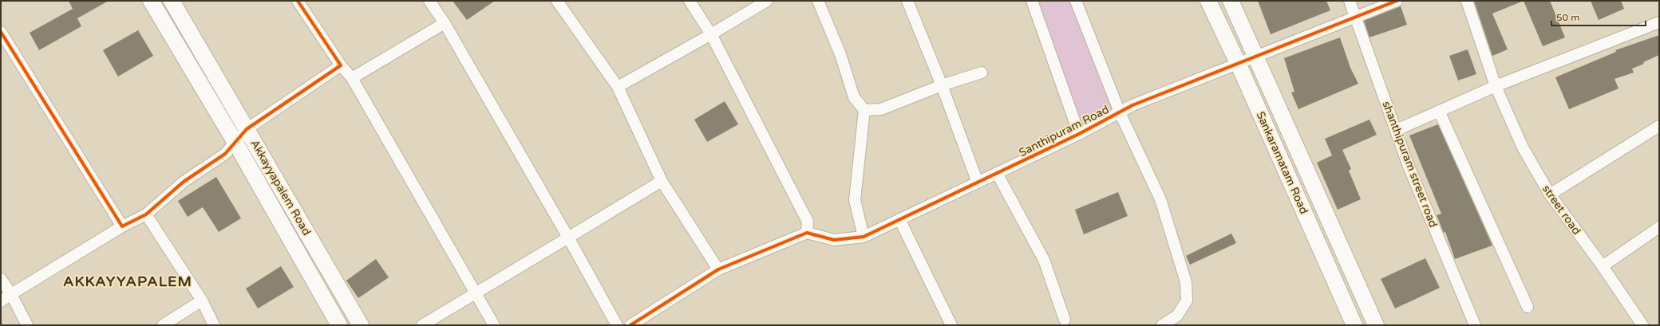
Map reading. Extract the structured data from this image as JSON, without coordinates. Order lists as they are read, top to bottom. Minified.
{"streets":{"main road":["Sankaramatam Road","Akkayyapalem Road"],"street":["Santhipuram Road","shanthipuram street road","street road"]},"crossings":[["Santhipuram Road","Sankaramatam Road"],["Santhipuram Road","shanthipuram street road"]],"districts":["AKKAYYAPALEM"],"scale_bar":"50 m"}
